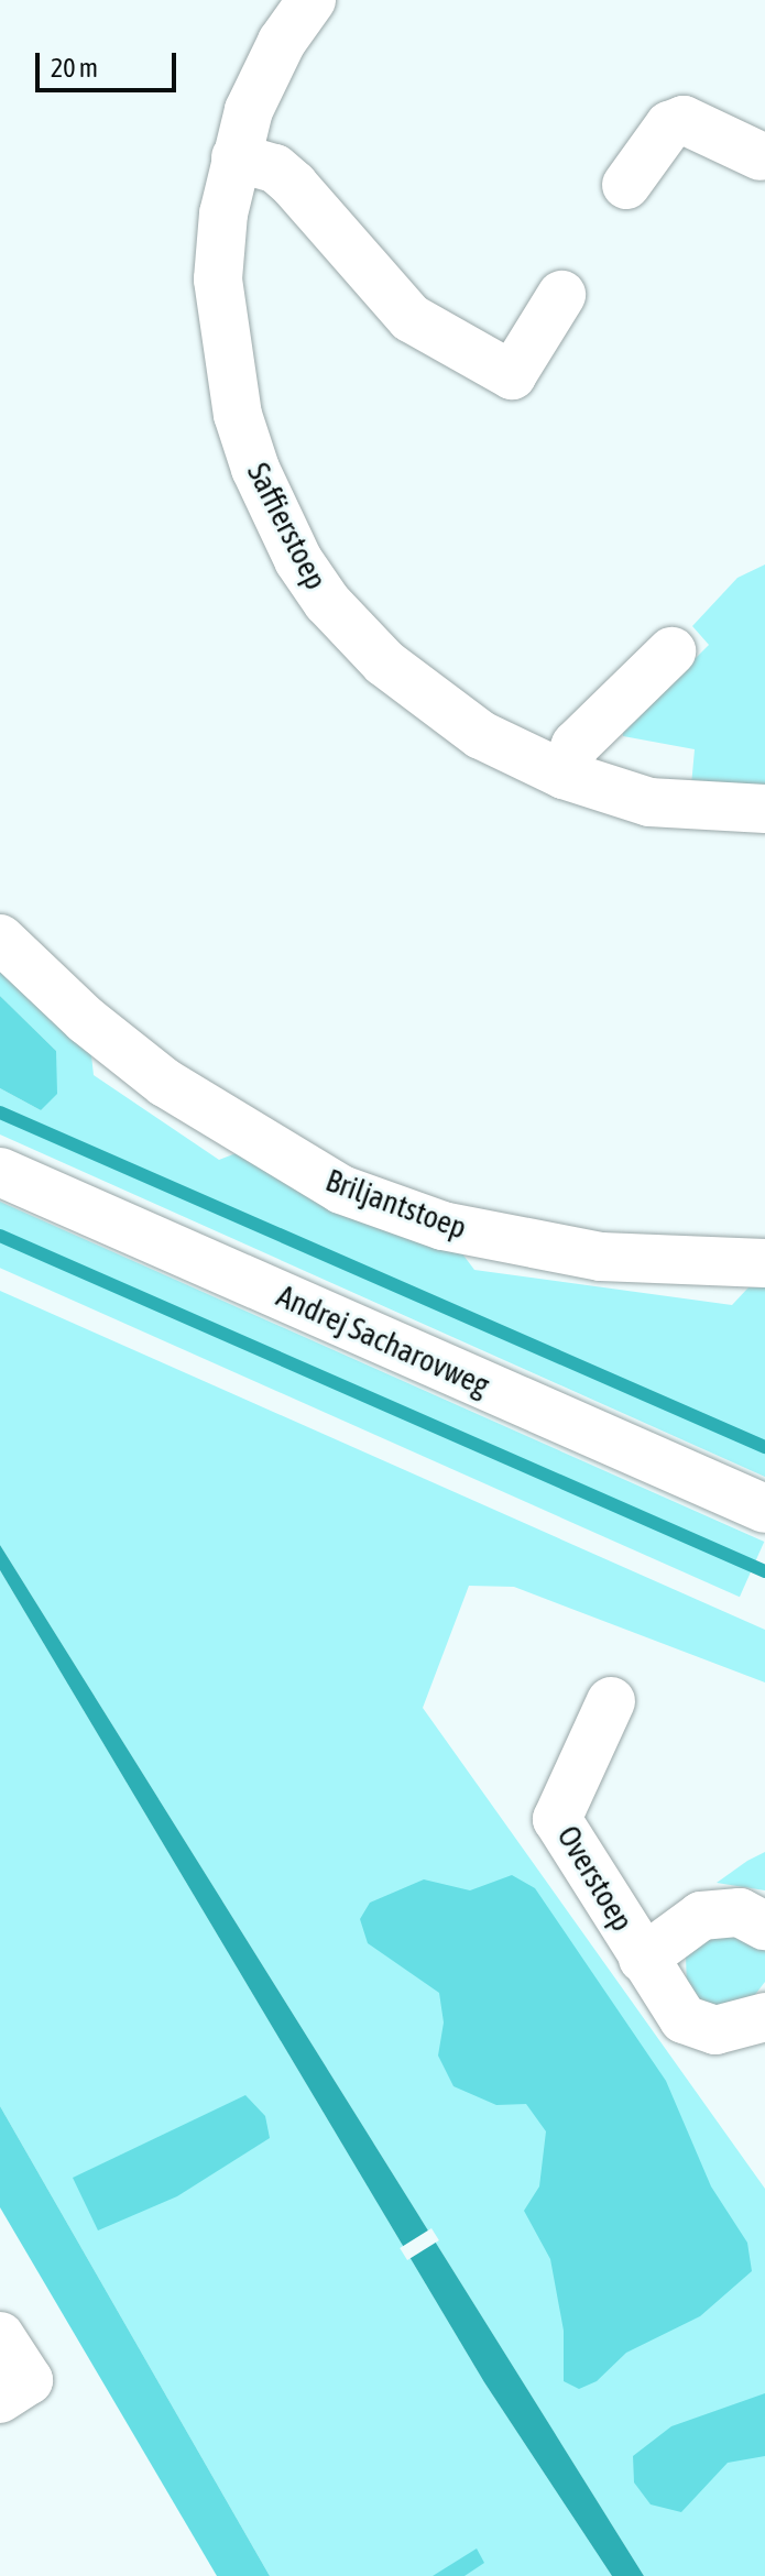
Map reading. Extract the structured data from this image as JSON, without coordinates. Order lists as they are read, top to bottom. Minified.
{"streets":{"street":["Saffierstoep","Briljantstoep","Andrej Sacharovweg","Overstoep"]},"scale_bar":"20 m"}
